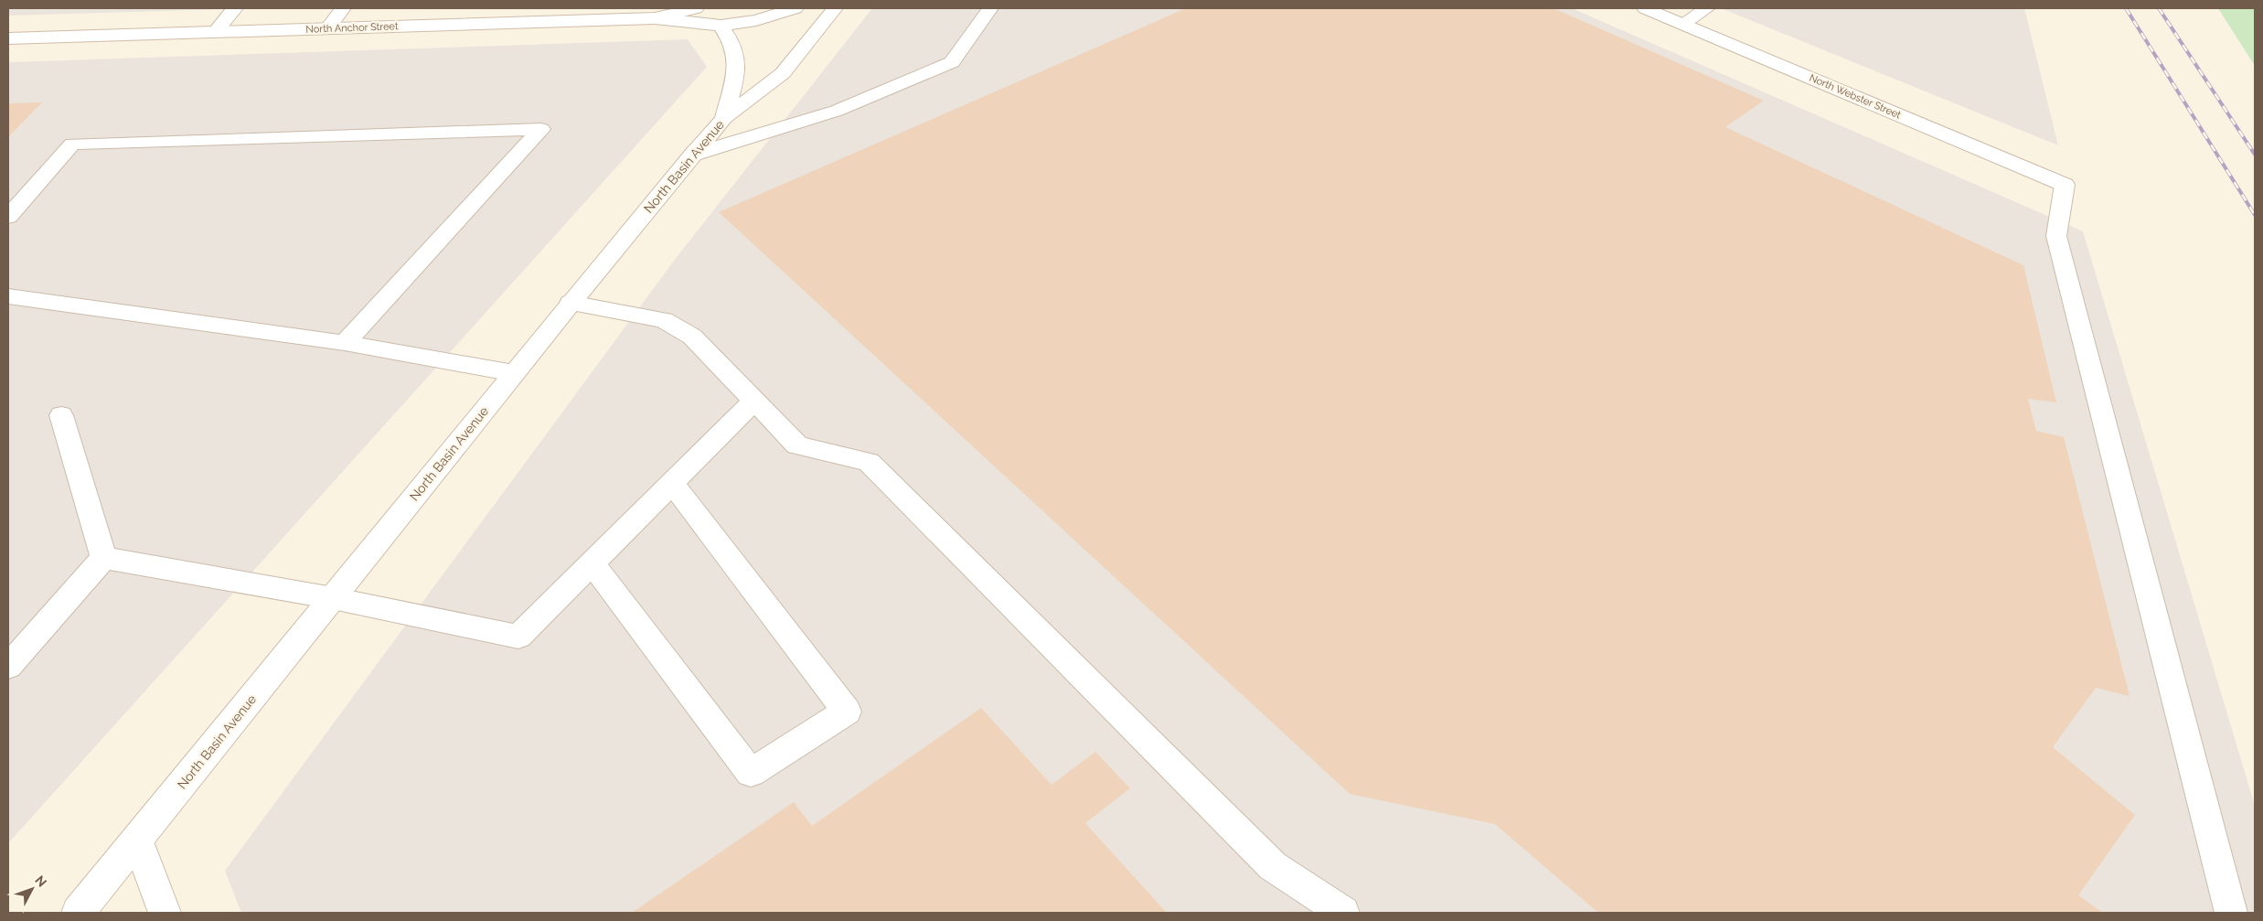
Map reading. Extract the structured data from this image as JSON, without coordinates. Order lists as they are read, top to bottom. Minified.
{"streets":{"main road":["North Anchor Street","North Webster Street","North Basin Avenue"]},"north":"top right"}
